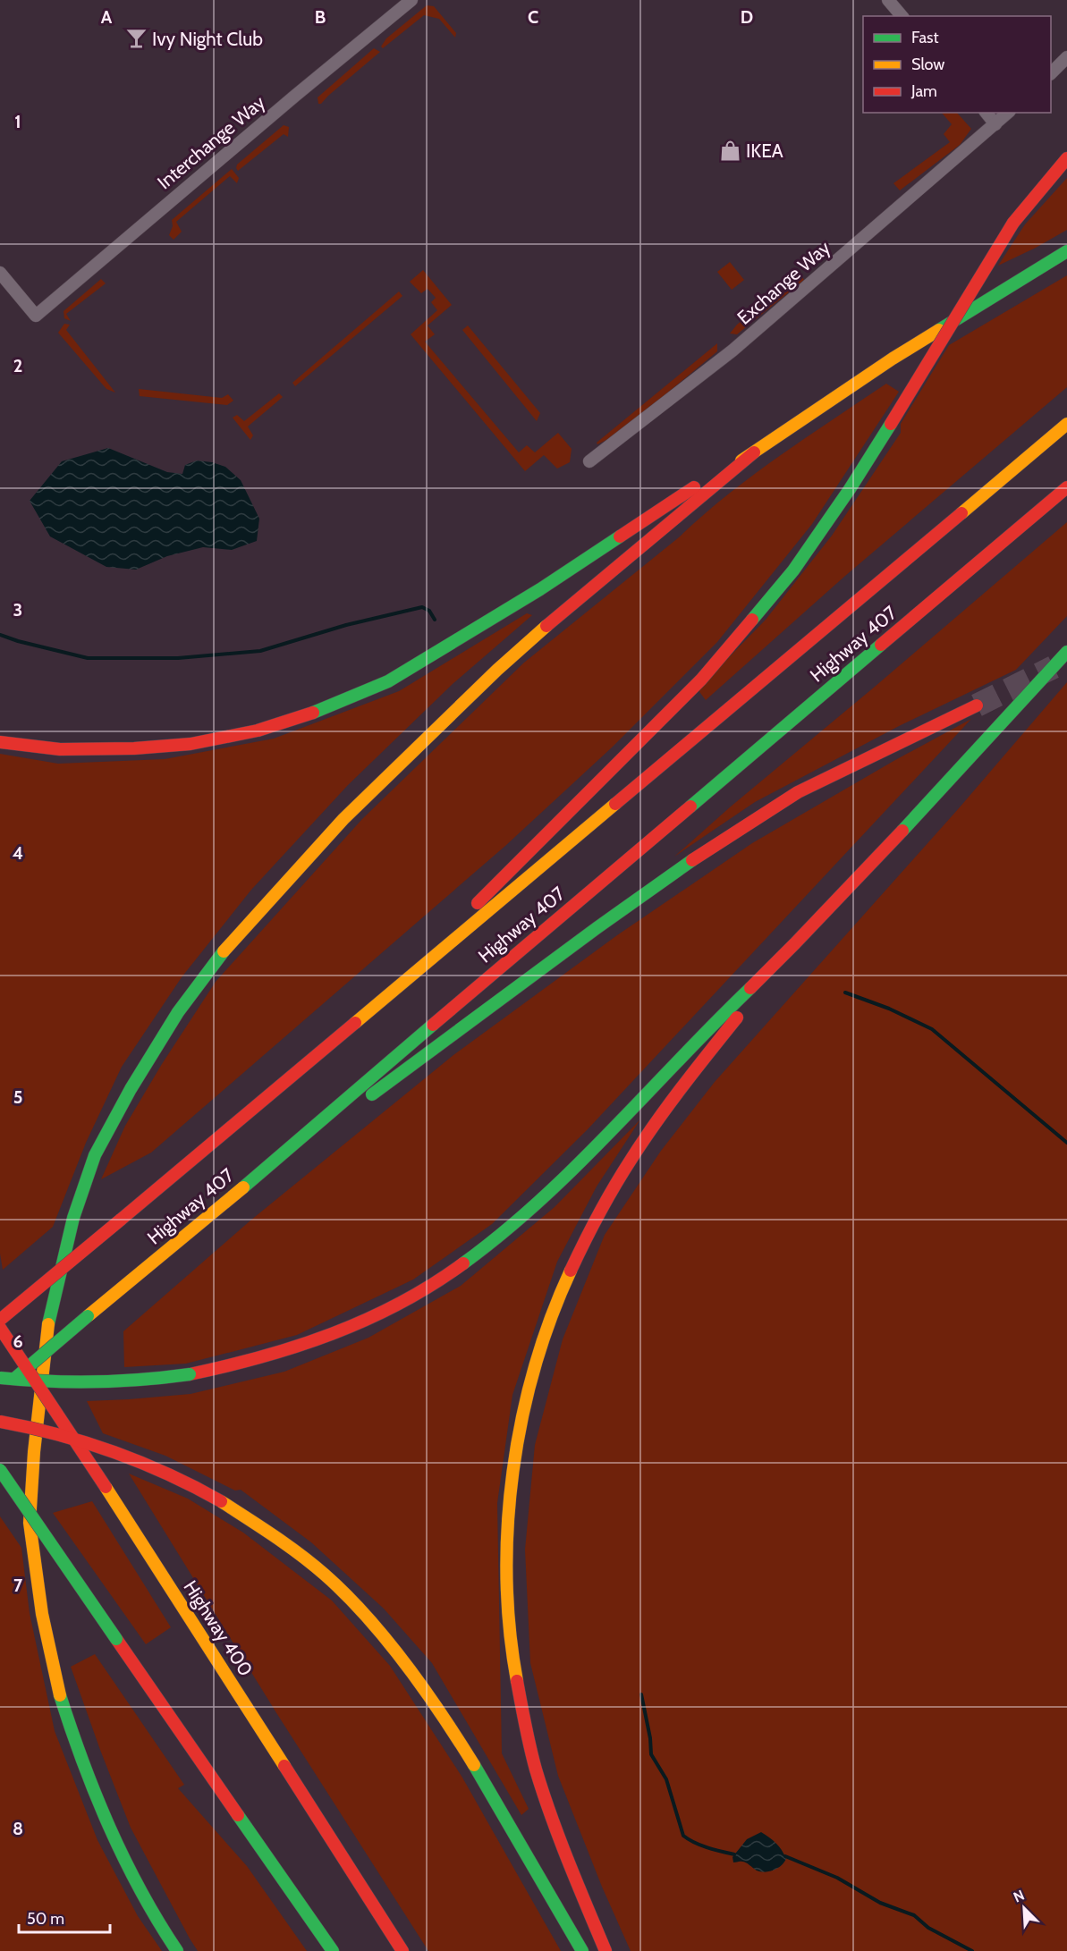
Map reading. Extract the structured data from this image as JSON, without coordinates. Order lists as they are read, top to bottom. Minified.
{"streets":{"highway":["Highway 407","Highway 400"],"street":["Interchange Way","Exchange Way"]},"places":{"bar":["Ivy Night Club"],"shop":["IKEA"]},"legend":["Fast","Slow","Jam"],"scale_bar":"50 m","north":"top left","grid":{"columns":["A","B","C","D"],"rows":["1","2","3","4","5","6","7","8"]}}
